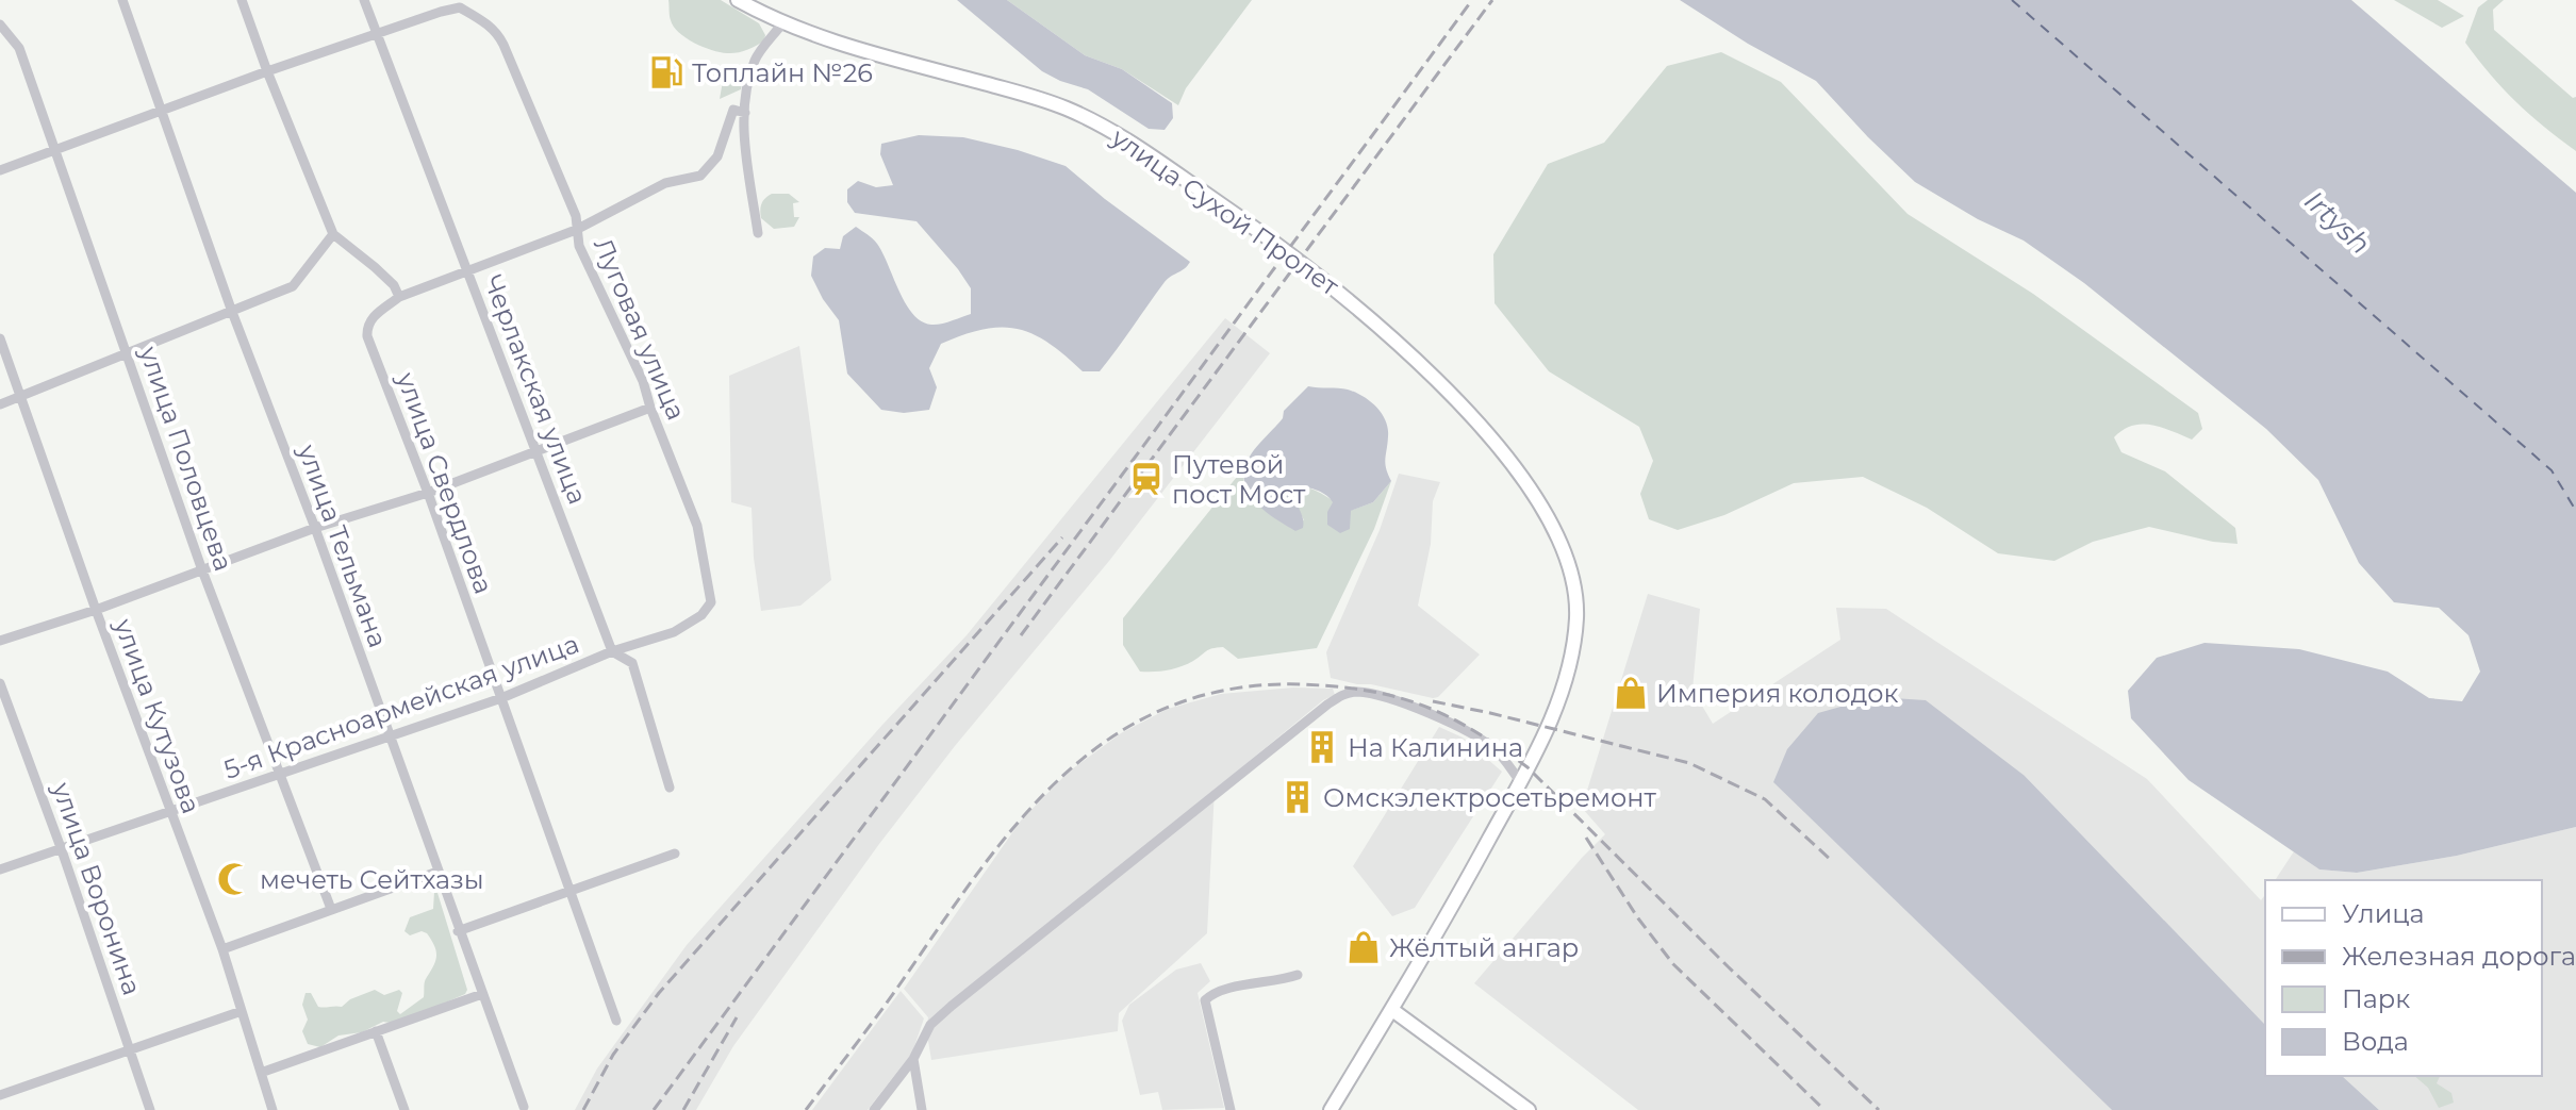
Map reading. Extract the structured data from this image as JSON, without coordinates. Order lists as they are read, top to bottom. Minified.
{"streets":{"main road":["улица Сухой Пролет"],"street":["Луговая улица","Черлакская улица","улица Половцева","улица Свердлова","улица Тельмана","5-я Красноармейская улица","улица Кутузова","улица Воронина"]},"crossings":[["Луговая улица","Черлакская улица"],["Луговая улица","улица Свердлова"],["Луговая улица","5-я Красноармейская улица"],["Черлакская улица","улица Свердлова"],["Черлакская улица","5-я Красноармейская улица"],["улица Половцева","5-я Красноармейская улица"],["улица Свердлова","5-я Красноармейская улица"],["улица Тельмана","5-я Красноармейская улица"],["5-я Красноармейская улица","улица Кутузова"],["5-я Красноармейская улица","улица Воронина"]],"water":["Irtysh"],"places":{"fuel station":["Топлайн №26"],"station":["Путевой пост Мост"],"shop":["Империя колодок","Жёлтый ангар"],"building":["На Калинина","Омскэлектросетьремонт"],"mosque":["мечеть Сейтхазы"]},"legend":["Улица","Железная дорога","Парк","Вода"]}
